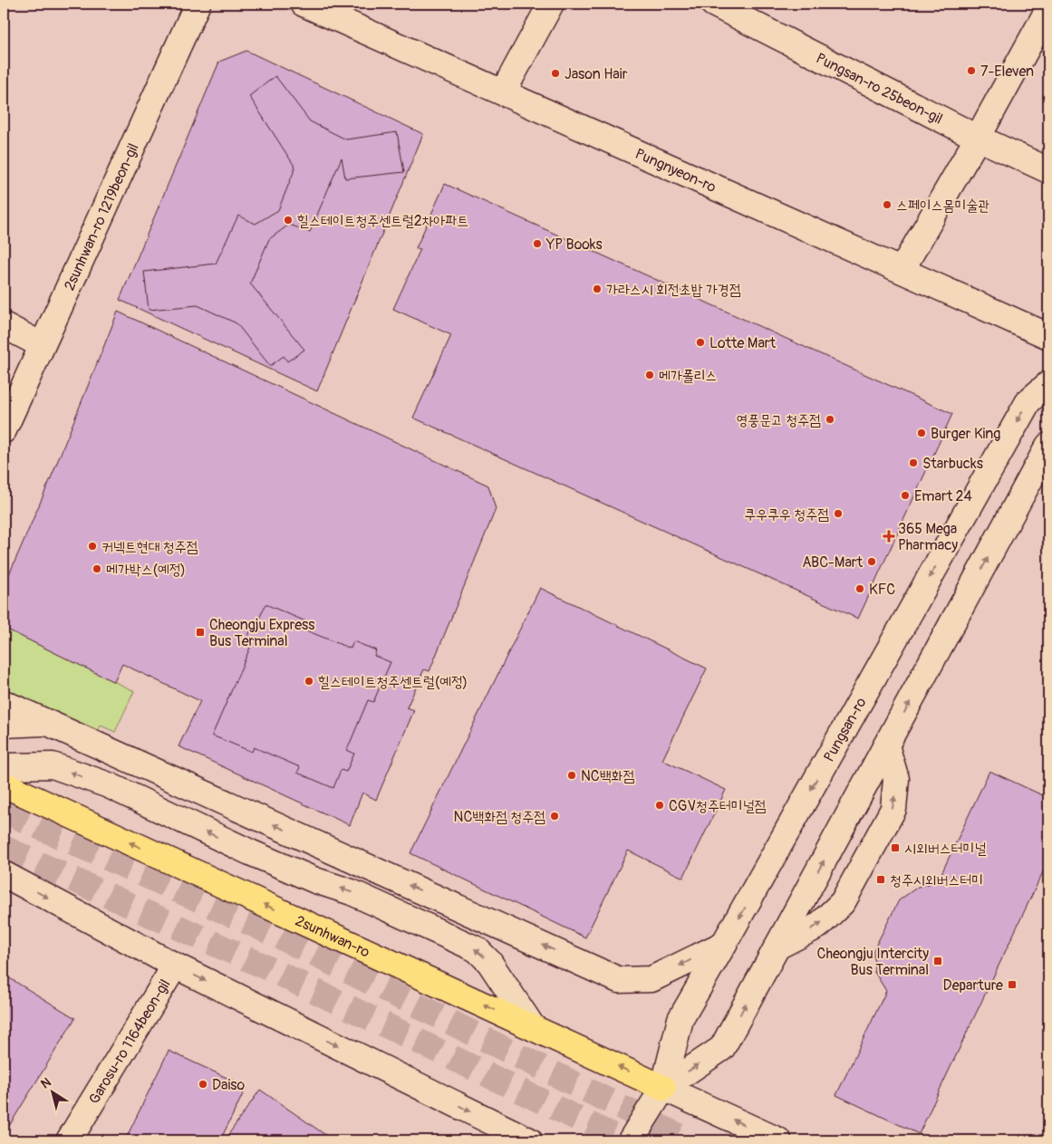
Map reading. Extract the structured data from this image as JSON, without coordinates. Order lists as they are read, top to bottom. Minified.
{"streets":{"main road":["2sunhwan-ro"],"street":["Pungsan-ro 25beon-gil","Pungnyeon-ro","2sunhwan-ro 1219beon-gil","Pungsan-ro","Garosu-ro 1164beon-gil"]},"crossings":[["Pungsan-ro","2sunhwan-ro"]],"one_way":["2sunhwan-ro"],"places":{"other":["7-Eleven","Jason Hair","스페이스몸미술관","힐스테이트청주센트럴2차아파트","YP Books","가라스시 회전초밥 가경점","Lotte Mart","메가폴리스","영풍문고 청주점","Burger King","Starbucks","Emart 24","쿠우쿠우 청주점","커넥트현대 청주점","ABC-Mart","메가박스(예정)","KFC","힐스테이트청주센트럴(예정)","NC백화점","CGV청주터미널점","NC백화점 청주점","Daiso"],"health":["365 Mega Pharmacy"],"transit":["Cheongju Express Bus Terminal","시외버스터미널","청주시외버스터미","Cheongju Intercity Bus Terminal","Departure"]},"north":"top left"}
